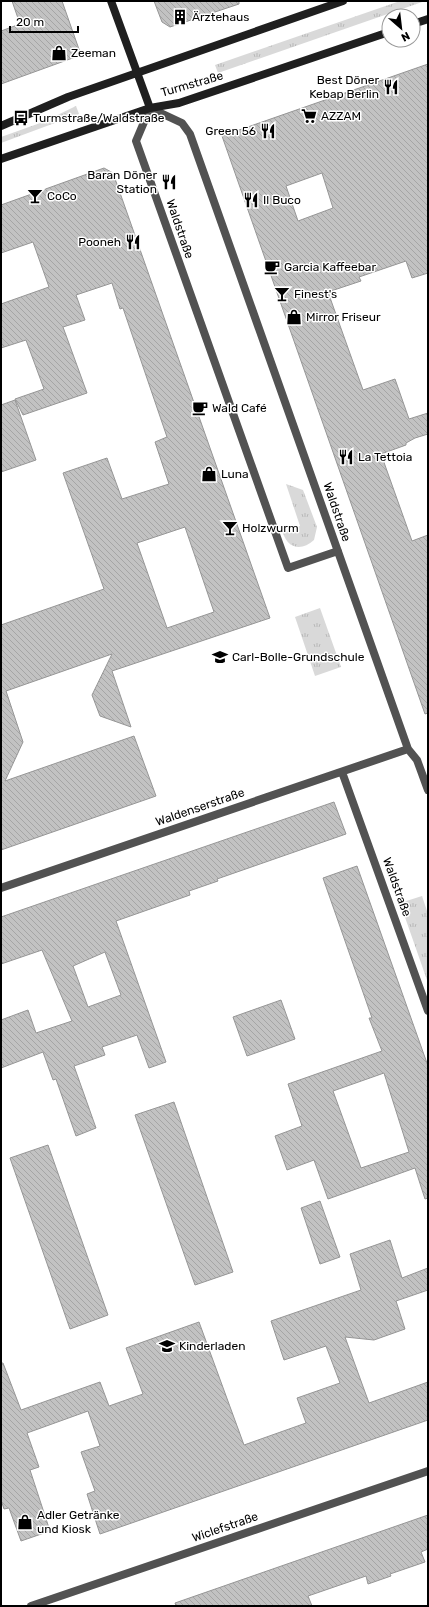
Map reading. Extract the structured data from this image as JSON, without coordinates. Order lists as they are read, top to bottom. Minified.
{"streets":{"main road":["Turmstraße"],"street":["Waldstraße","Waldenserstraße","Wiclefstraße"]},"crossings":[["Turmstraße","Waldstraße"],["Waldstraße","Waldenserstraße"]],"places":{"building":["Ärztehaus"],"shop":["Zeeman","Mirror Friseur","Luna","Adler Getränke und Kiosk"],"restaurant":["Best Döner Kebap Berlin","Green 56","Baran Döner Station","Il Buco","Pooneh","La Tettoia"],"supermarket":["AZZAM"],"bus stop":["Turmstraße/Waldstraße"],"bar":["CoCo","Finest's","Holzwurm"],"cafe":["Garcia Kaffeebar","Wald Café"],"school or university":["Carl-Bolle-Grundschule","Kinderladen"]},"scale_bar":"20 m","north":"bottom right"}
